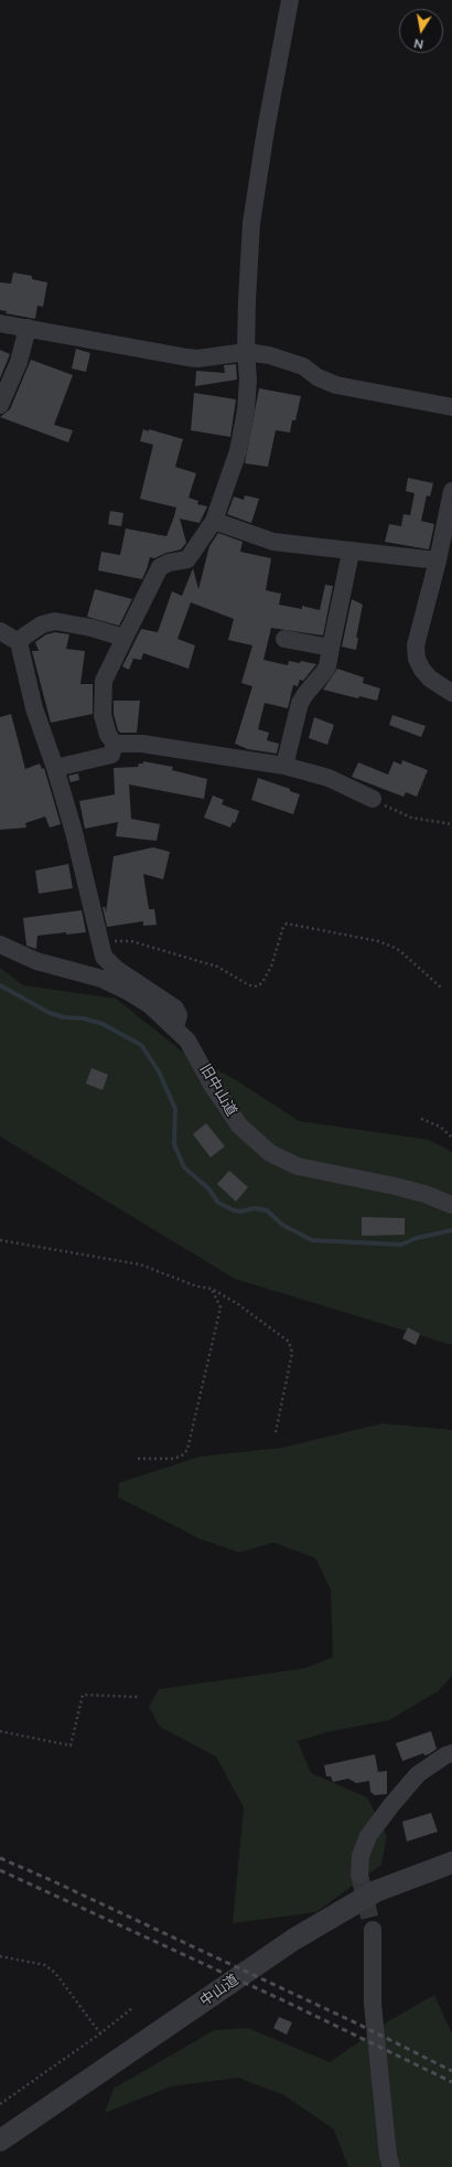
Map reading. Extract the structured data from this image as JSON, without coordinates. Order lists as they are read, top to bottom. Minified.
{"streets":{"street":["旧中山道","中山道"]},"north":"bottom"}
